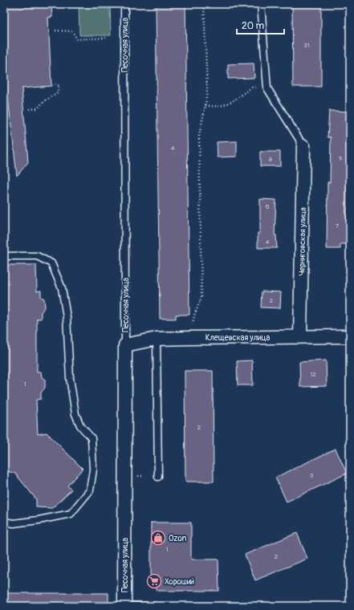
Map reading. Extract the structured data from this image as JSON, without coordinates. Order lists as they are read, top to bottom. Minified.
{"streets":{"street":["Песочная улица","Черниговская улица","Клещевская улица"]},"crossings":[["Песочная улица","Клещевская улица"],["Черниговская улица","Клещевская улица"]],"places":{"shop":["Ozon"],"supermarket":["Хороший"]},"house_numbers":["31","4","9","8","6","7","4","2","12","1","2","3","1","2"],"scale_bar":"20 m"}
